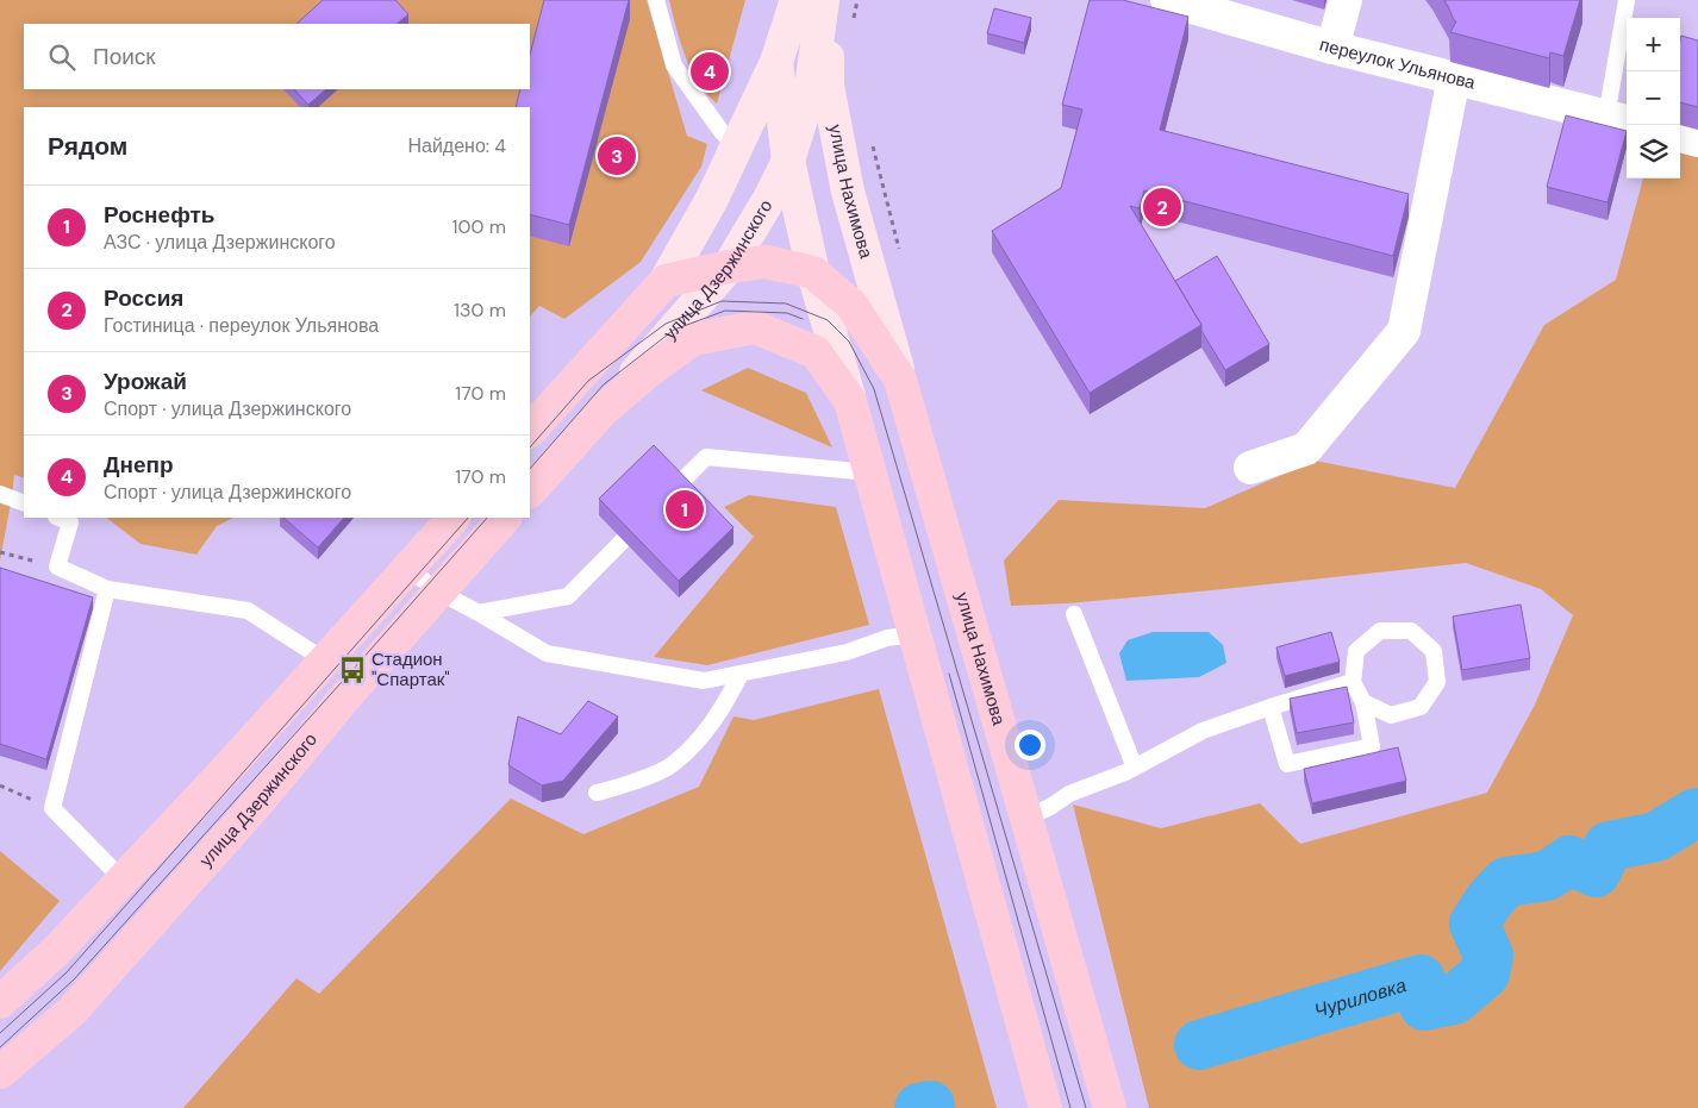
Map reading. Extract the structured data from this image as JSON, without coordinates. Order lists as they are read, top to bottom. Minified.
{"streets":{"main road":["улица Нахимова","улица Дзержинского"],"street":["переулок Ульянова"]},"crossings":[["улица Нахимова","улица Дзержинского"]],"water":["Чуриловка"],"places":{"bus stop":["Стадион \"Спартак\""]},"page":{"map_buttons":["+","−"],"search":"Поиск","pins":["4","3","2","1"],"heading":["Рядом","Найдено: 4"],"list":[{"mark":"1","name":"Роснефть","note":"АЗС · улица Дзержинского","value":"100 m"},{"mark":"2","name":"Россия","note":"Гостиница · переулок Ульянова","value":"130 m"},{"mark":"3","name":"Урожай","note":"Спорт · улица Дзержинского","value":"170 m"},{"mark":"4","name":"Днепр","note":"Спорт · улица Дзержинского","value":"170 m"}]}}
